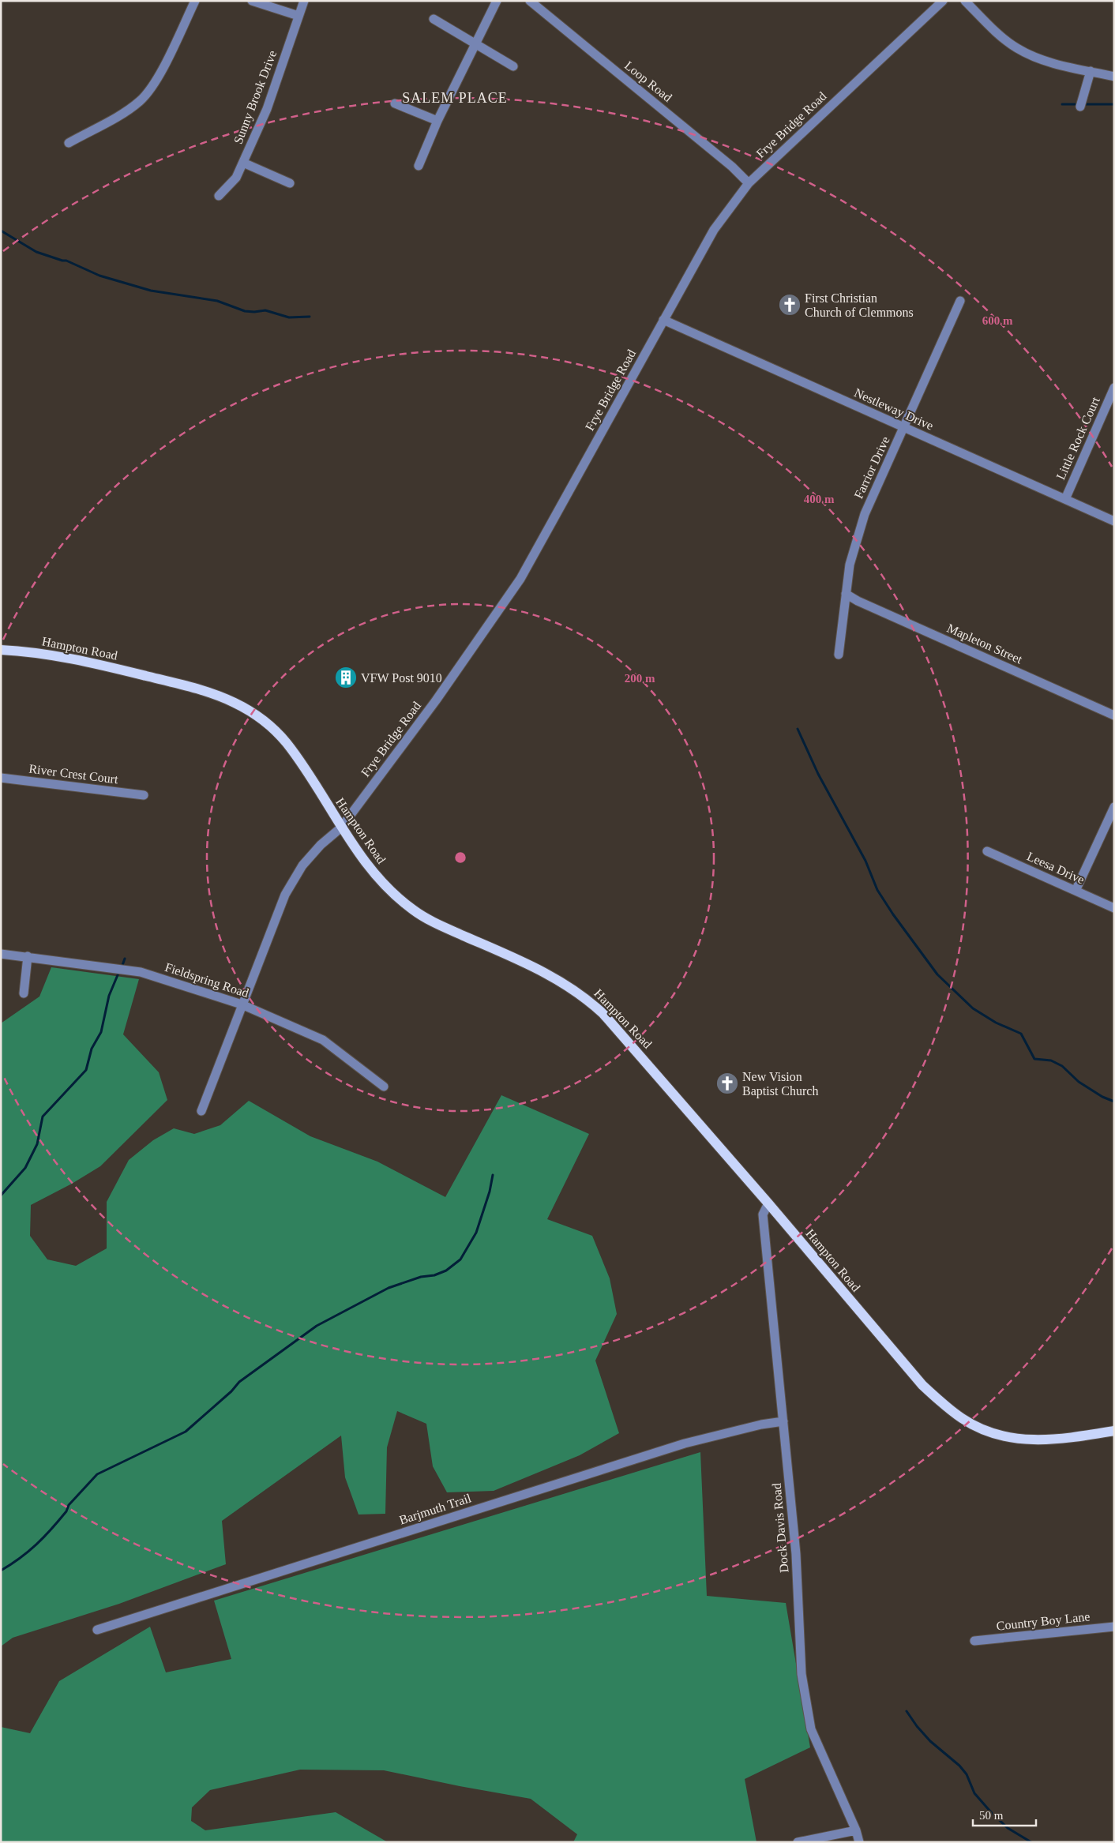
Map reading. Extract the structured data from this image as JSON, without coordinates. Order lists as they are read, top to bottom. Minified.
{"streets":{"main road":["Hampton Road"],"street":["Loop Road","Sunny Brook Drive","Frye Bridge Road","Nestleway Drive","Little Rock Court","Farrior Drive","Mapleton Street","River Crest Court","Leesa Drive","Fieldspring Road","Barjmuth Trail","Dock Davis Road","Country Boy Lane"]},"crossings":[["Loop Road","Frye Bridge Road"],["Frye Bridge Road","Nestleway Drive"],["Frye Bridge Road","Hampton Road"],["Frye Bridge Road","Fieldspring Road"],["Nestleway Drive","Little Rock Court"],["Nestleway Drive","Farrior Drive"],["Farrior Drive","Mapleton Street"],["Hampton Road","Dock Davis Road"],["Barjmuth Trail","Dock Davis Road"]],"districts":["SALEM PLACE"],"places":{"church":["First Christian Church of Clemmons","New Vision Baptist Church"],"building":["VFW Post 9010"]},"scale_bar":"50 m","rings":["600 m","400 m","200 m"]}
